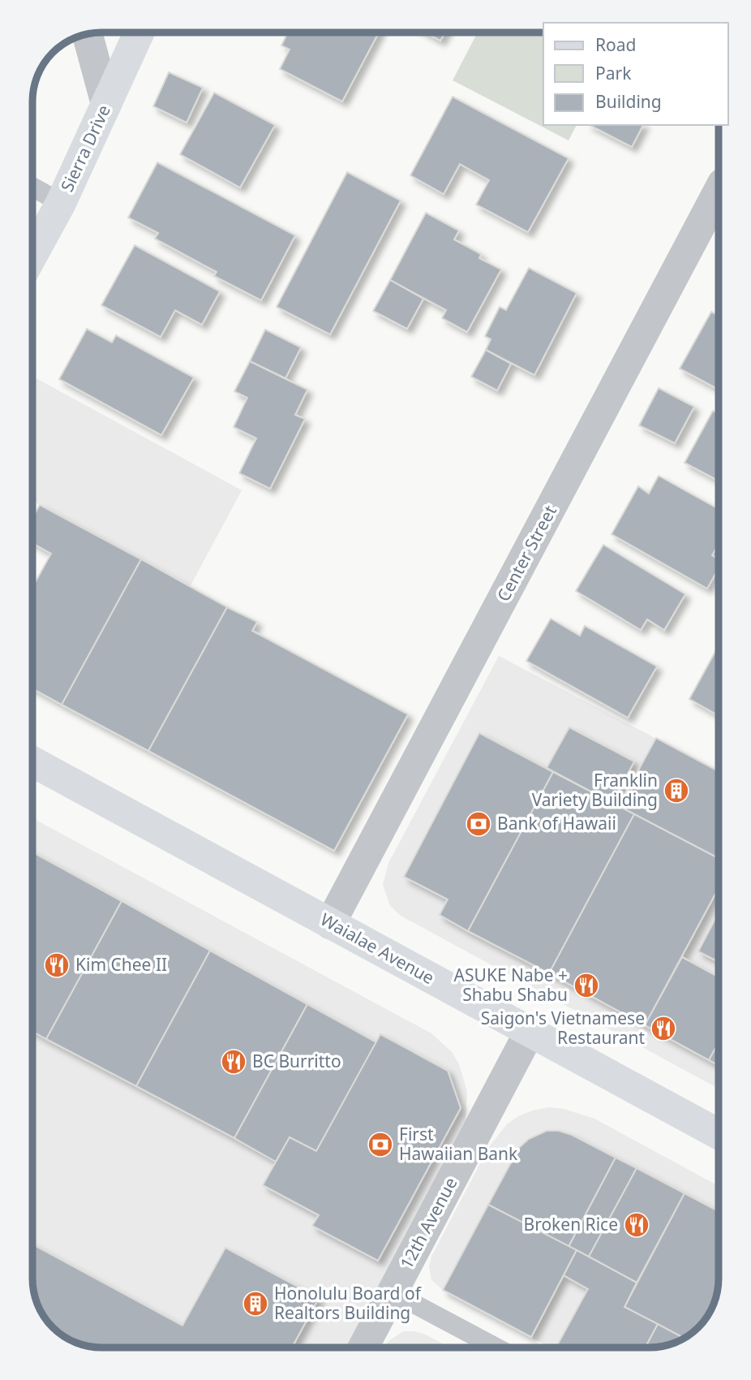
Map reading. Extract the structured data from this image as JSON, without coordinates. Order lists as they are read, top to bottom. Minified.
{"streets":{"main road":["Sierra Drive","Waialae Avenue"],"street":["Center Street","12th Avenue"]},"crossings":[["Center Street","Waialae Avenue"],["Waialae Avenue","12th Avenue"]],"places":{"building":["Franklin Variety Building","Honolulu Board of Realtors Building"],"bank":["Bank of Hawaii","First Hawaiian Bank"],"restaurant":["Kim Chee II","ASUKE Nabe + Shabu Shabu","Saigon's Vietnamese Restaurant","BC Burritto","Broken Rice"]},"legend":["Road","Park","Building"]}
